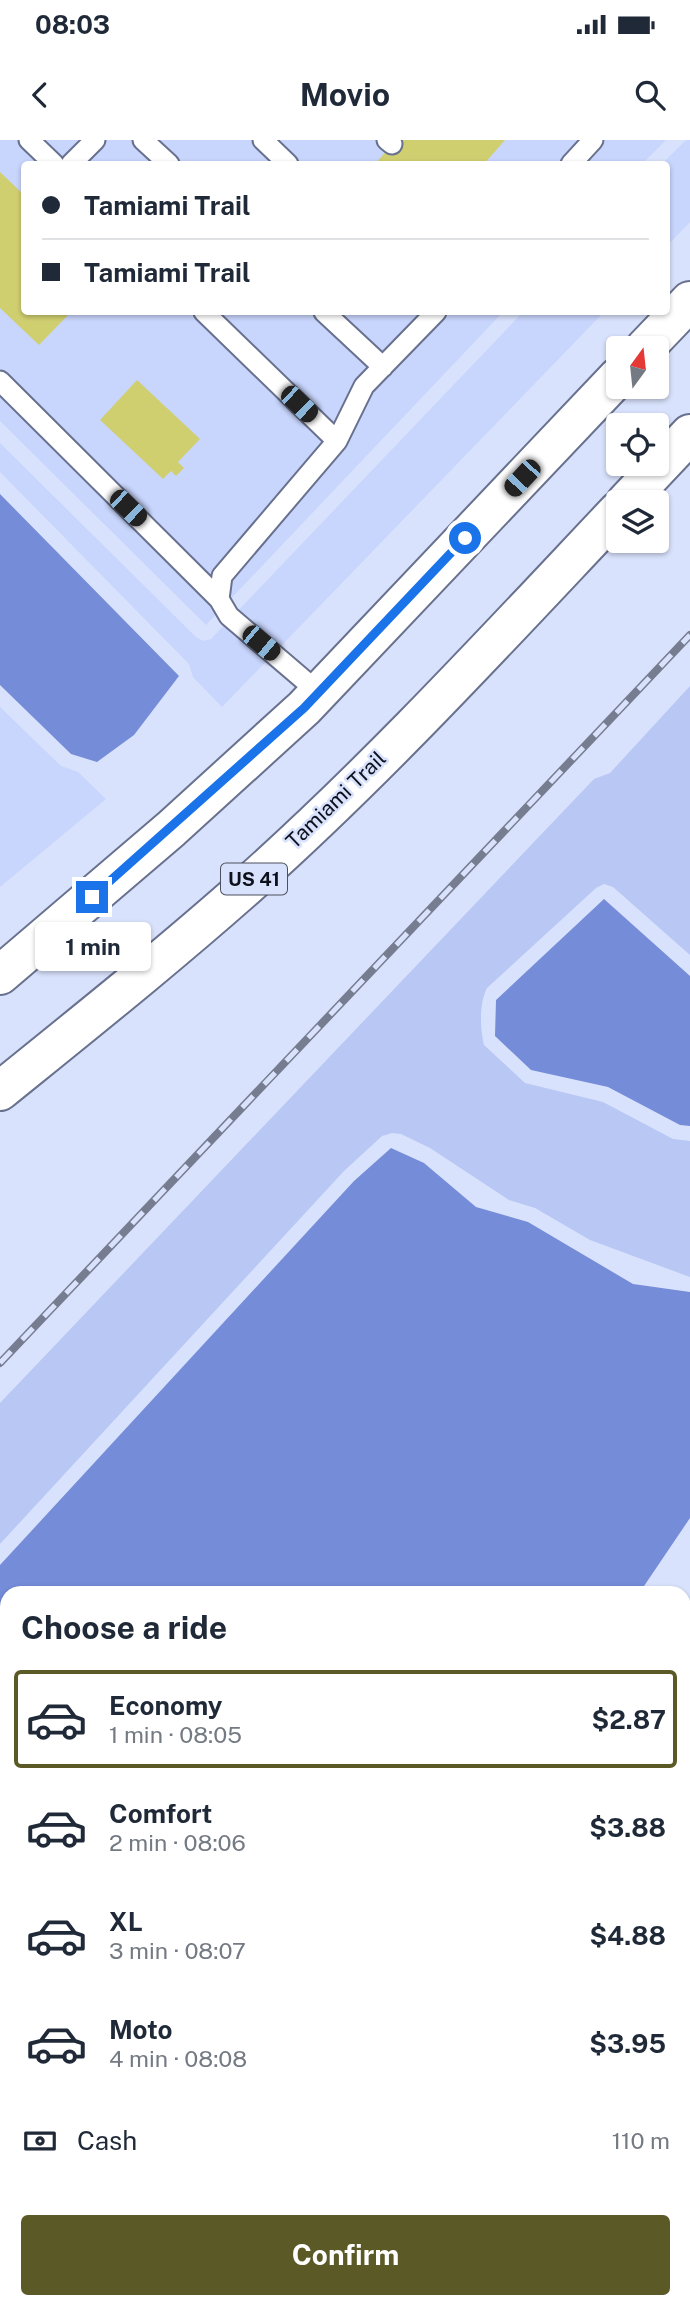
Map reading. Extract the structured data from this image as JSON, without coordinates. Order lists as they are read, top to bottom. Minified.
{"streets":{"main road":["Tamiami Trail","US 41"]},"north":"top","page":{"status":"08:03","header":"Movio","banner":["Tamiami Trail","Tamiami Trail"],"bubble":"1 min","heading":"Choose a ride","list":[{"name":"Economy","note":"1 min · 08:05","value":"$2.87"},{"name":"Comfort","note":"2 min · 08:06","value":"$3.88"},{"name":"XL","note":"3 min · 08:07","value":"$4.88"},{"name":"Moto","note":"4 min · 08:08","value":"$3.95"}],"pay":["Cash","110 m"],"buttons":"Confirm"}}
